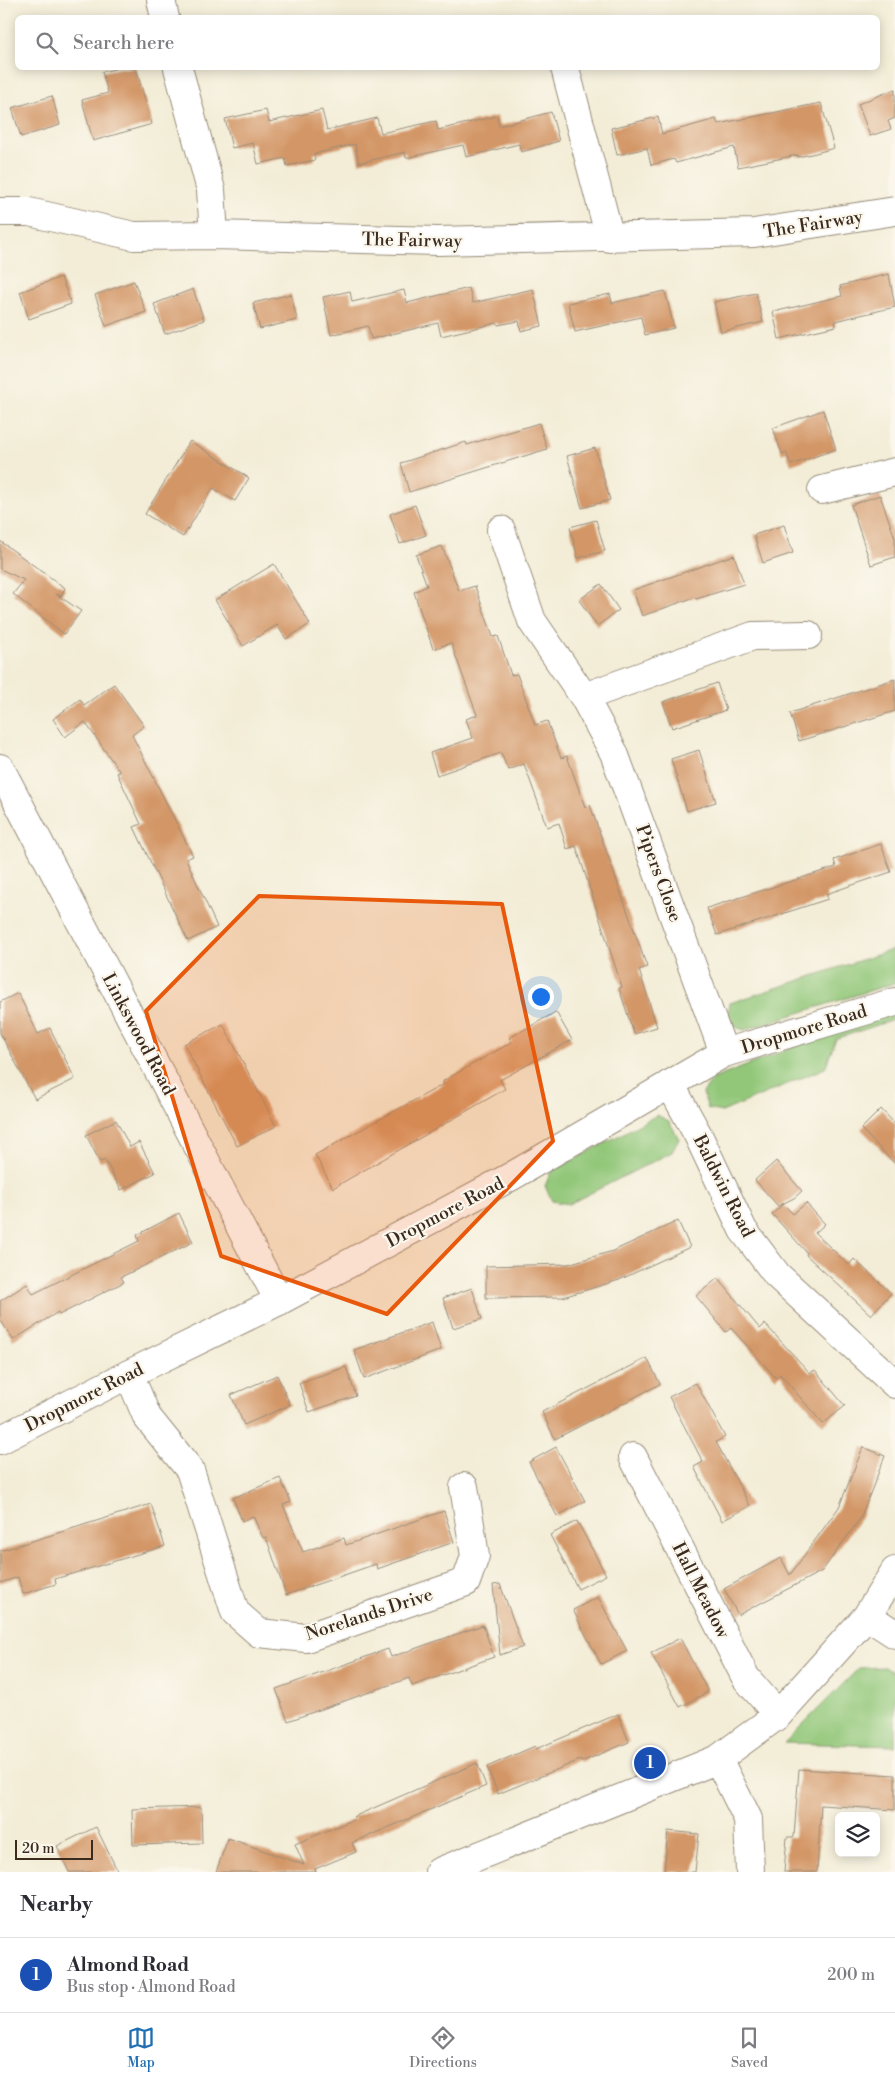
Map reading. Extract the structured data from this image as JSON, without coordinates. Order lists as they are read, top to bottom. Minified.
{"streets":{"street":["The Fairway","Pipers Close","Dropmore Road","Linkswood Road","Baldwin Road","Hall Meadow","Norelands Drive"]},"crossings":[["Pipers Close","Dropmore Road"],["Dropmore Road","Linkswood Road"],["Dropmore Road","Baldwin Road"],["Dropmore Road","Norelands Drive"]],"scale_bar":"20 m","page":{"search":"Search here","pins":"1","scale":"20 m","heading":"Nearby","list":[{"mark":"1","name":"Almond Road","note":"Bus stop · Almond Road","value":"200 m"}],"nav":["Map","Directions","Saved"]}}
